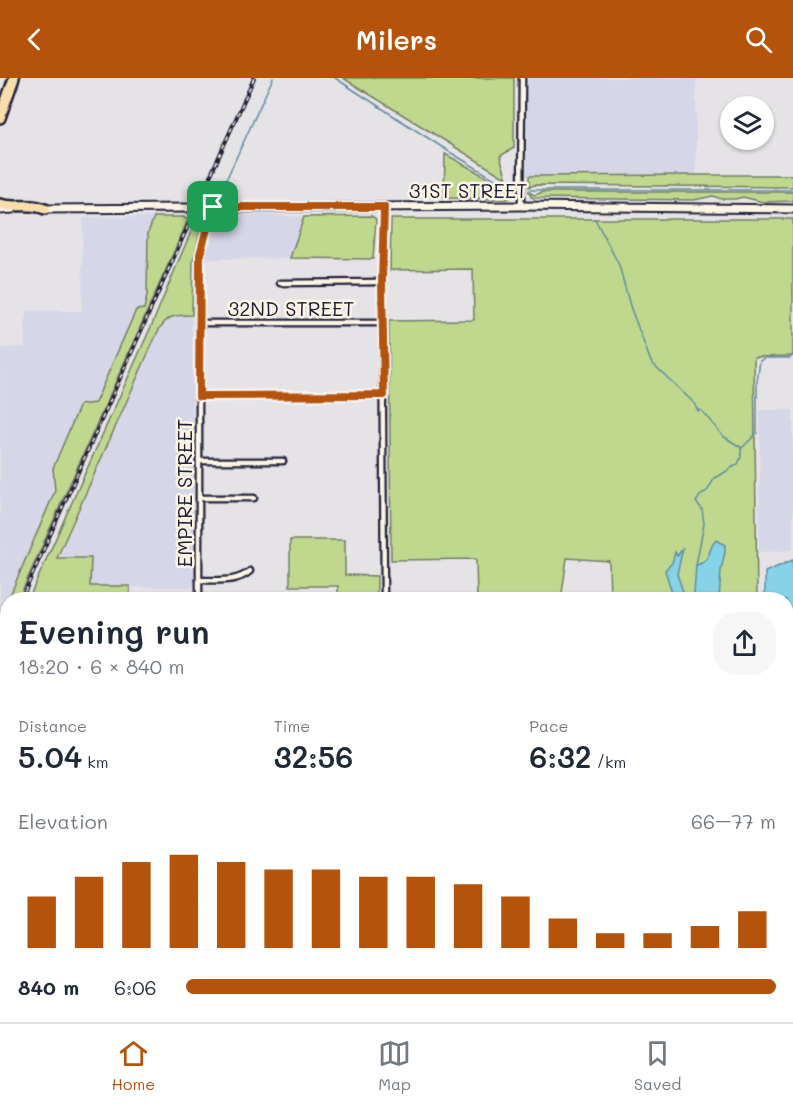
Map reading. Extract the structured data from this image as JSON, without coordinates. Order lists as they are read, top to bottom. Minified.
{"streets":{"street":["31ST STREET","32ND STREET","EMPIRE STREET"]},"crossings":[["31ST STREET","EMPIRE STREET"],["32ND STREET","EMPIRE STREET"]],"page":{"header":"Milers","heading":["Evening run","18:20 · 6 × 840 m"],"stats":[["Distance","5.04 km"],["Time","32:56"],["Pace","6:32 /km"]],"chart":["Elevation","66–77 m"],"list":[{"name":"840 m","note":"6:06"}],"tabs":["Home","Map","Saved"]}}
